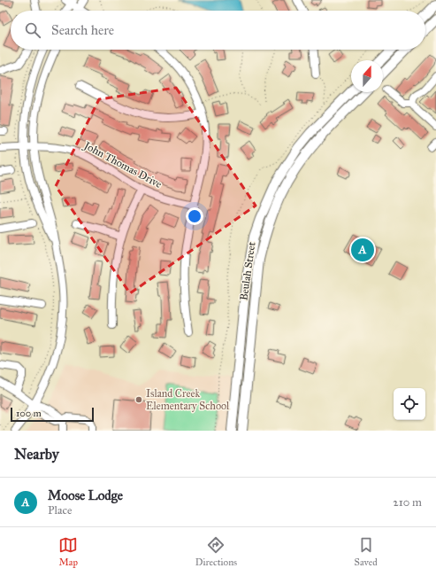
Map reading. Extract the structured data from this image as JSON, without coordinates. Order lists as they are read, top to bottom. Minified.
{"streets":{"main road":["Beulah Street"],"street":["John Thomas Drive"]},"places":["Island Creek Elementary School"],"scale_bar":"100 m","north":"top","page":{"search":"Search here","pins":"A","scale":"100 m","heading":"Nearby","list":[{"mark":"A","name":"Moose Lodge","note":"Place","value":"210 m"}],"nav":["Map","Directions","Saved"]}}
